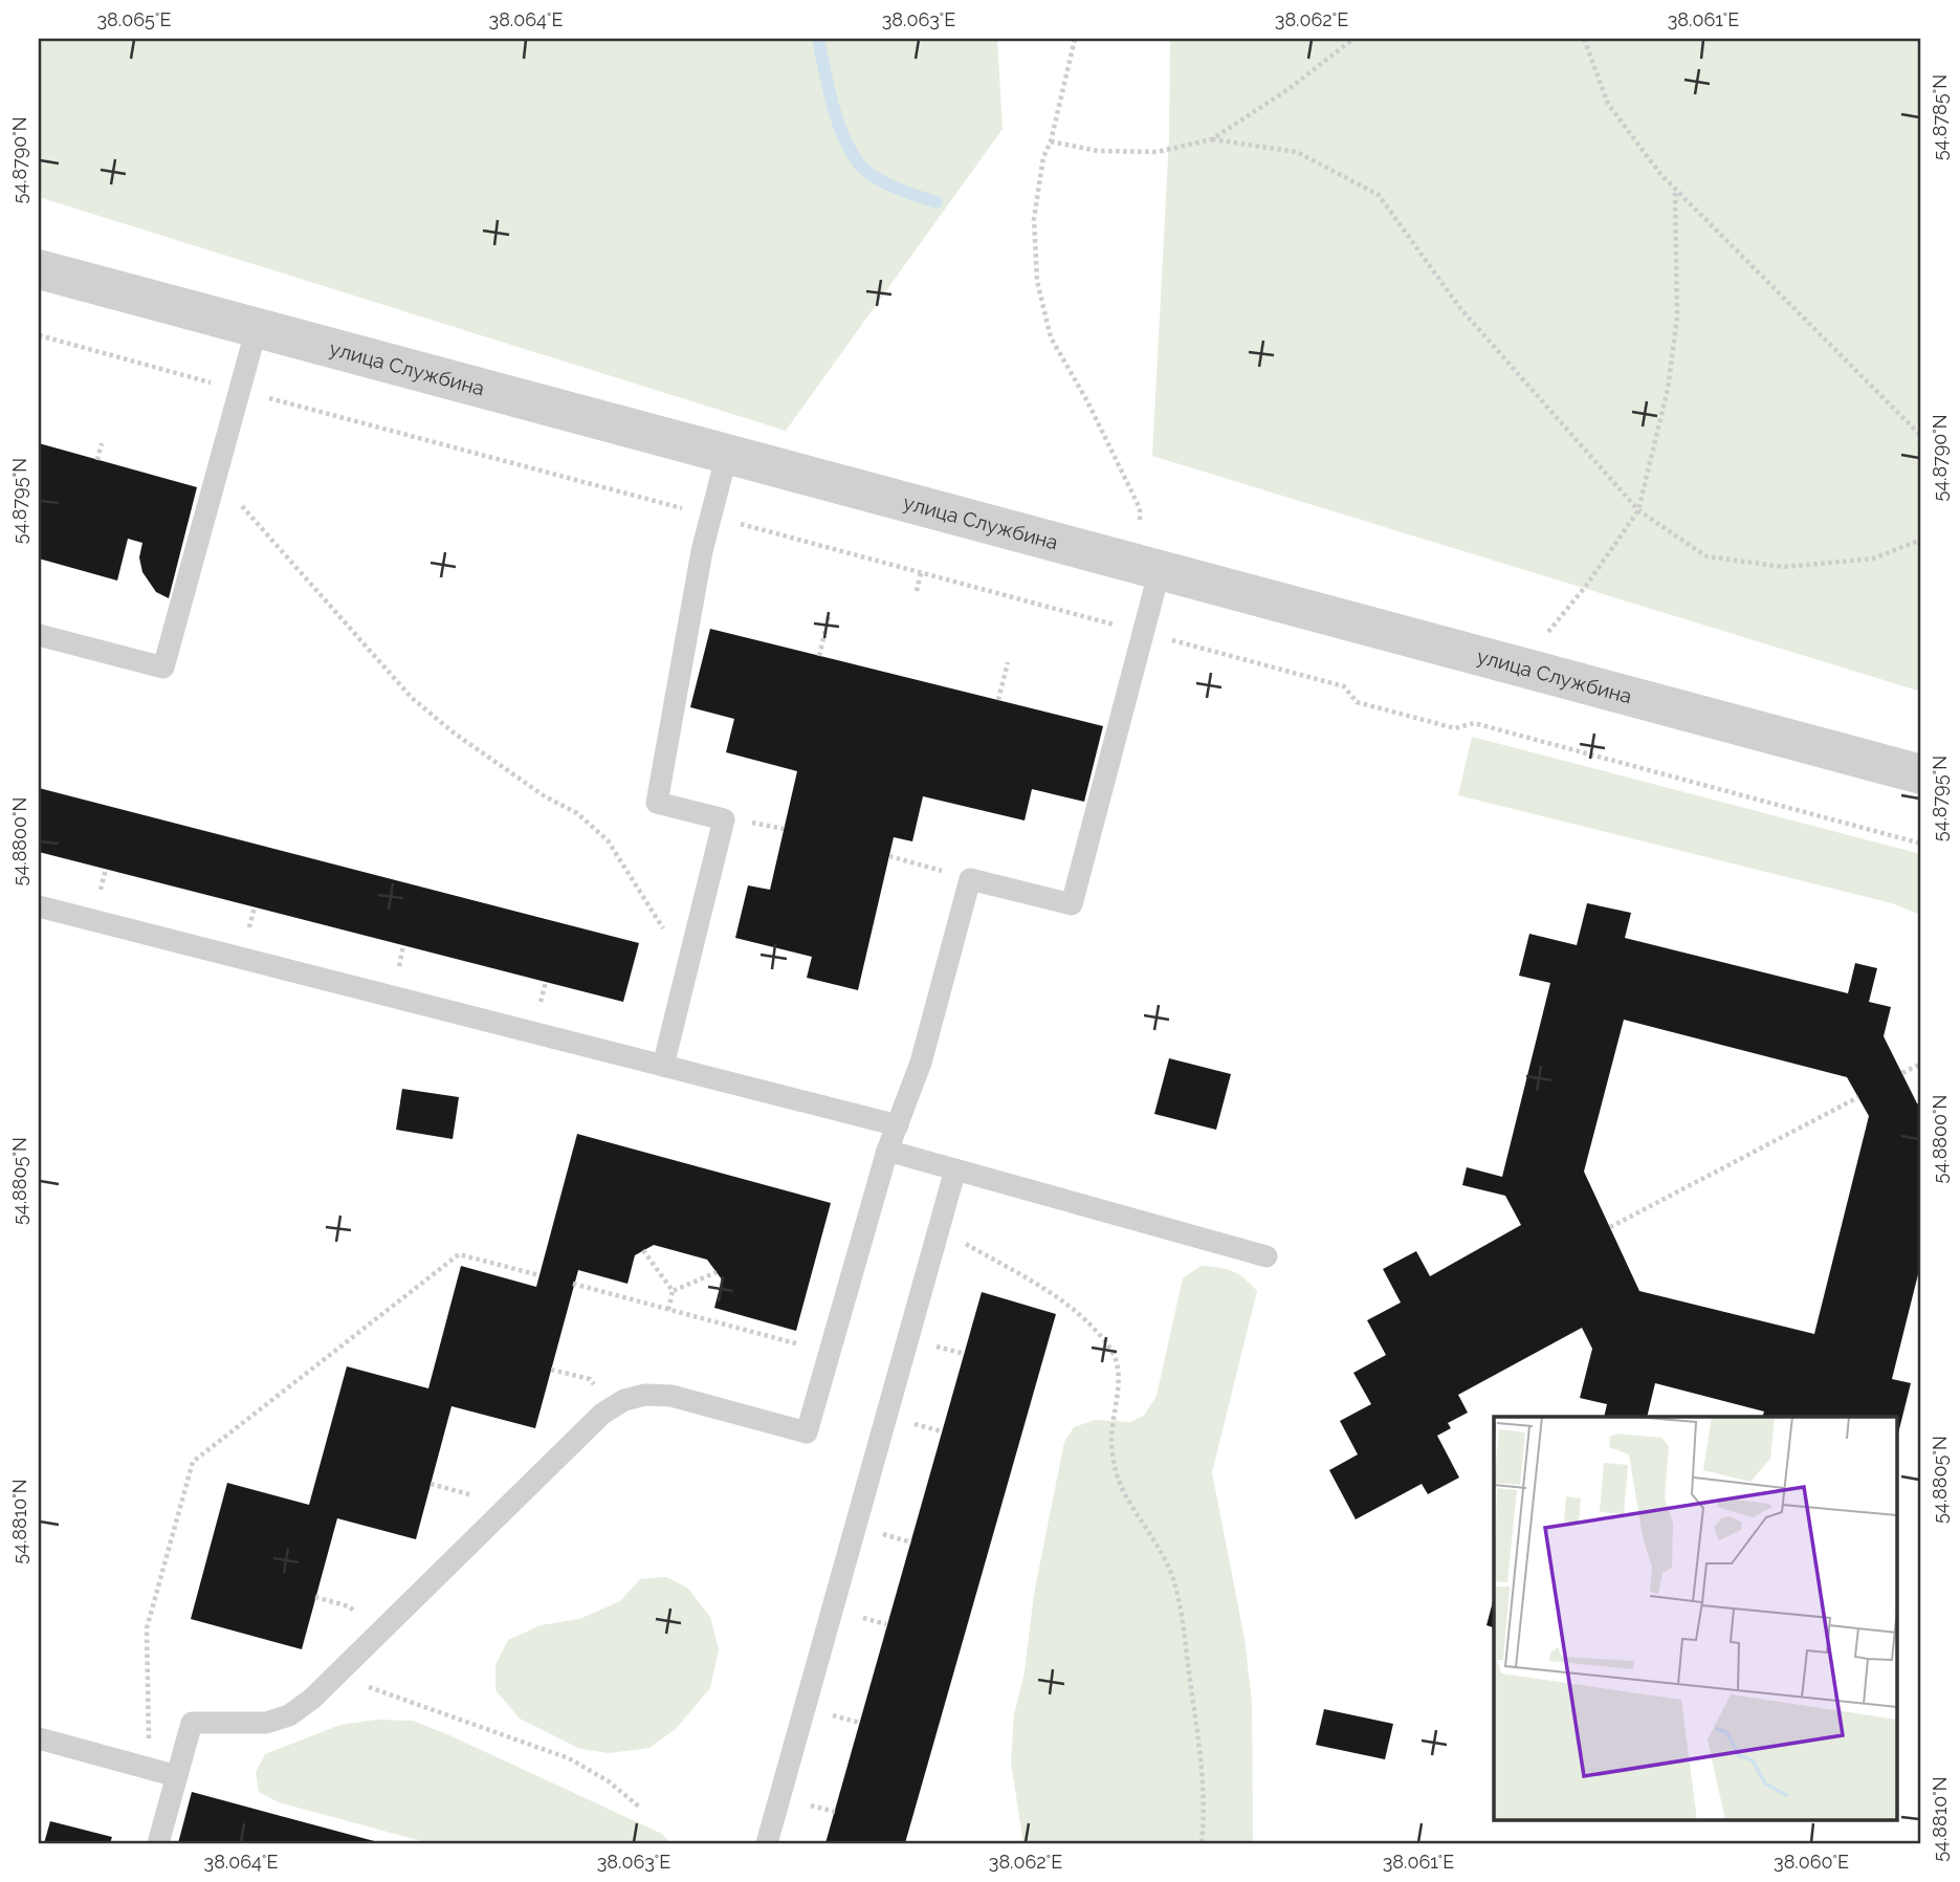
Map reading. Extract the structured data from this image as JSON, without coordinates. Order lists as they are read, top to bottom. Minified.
{"streets":{"street":["улица Службина"]},"coordinates":["38.065°E","38.064°E","38.063°E","38.062°E","38.061°E","54.8785°N","54.8790°N","54.8795°N","54.8800°N","54.8805°N","54.8810°N","38.060°E"]}
